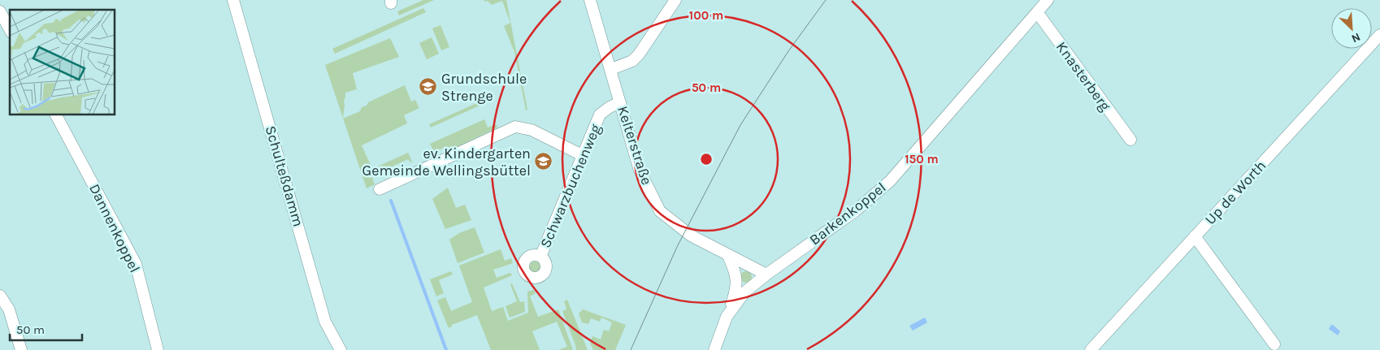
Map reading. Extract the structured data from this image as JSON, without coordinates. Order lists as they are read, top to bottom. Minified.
{"streets":{"street":["Knasterberg","Kelterstraße","Schulteßdamm","Schwarzbuchenweg","Up de Worth","Barkenkoppel","Dannenkoppel"]},"crossings":[["Knasterberg","Barkenkoppel"],["Kelterstraße","Schwarzbuchenweg"],["Kelterstraße","Barkenkoppel"]],"places":{"school or university":["Grundschule Strenge","ev. Kindergarten Gemeinde Wellingsbüttel"]},"scale_bar":"50 m","north":"bottom right","rings":["100 m","50 m","150 m"]}
